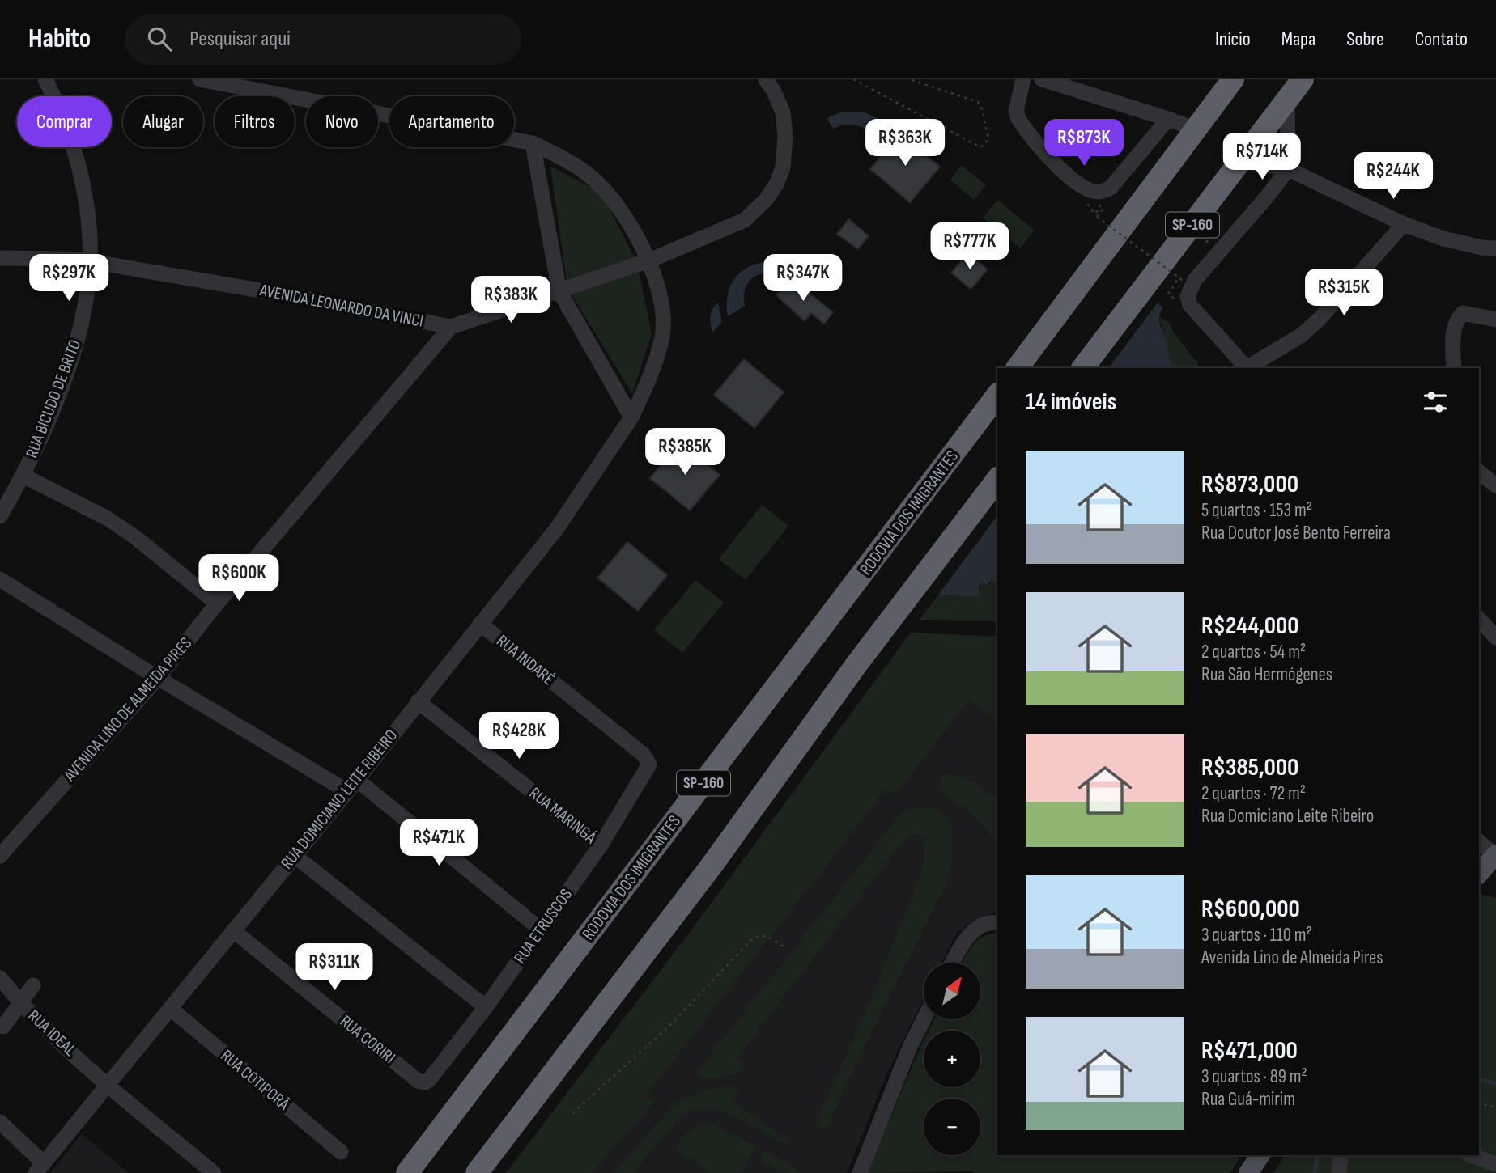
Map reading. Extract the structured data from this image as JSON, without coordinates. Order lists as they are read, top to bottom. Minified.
{"streets":{"highway":["SP-160","RODOVIA DOS IMIGRANTES"],"street":["AVENIDA LEONARDO DA VINCI","RUA BICUDO DE BRITO","RUA INDARÉ","AVENIDA LINO DE ALMEIDA PIRES","RUA DOMICIANO LEITE RIBEIRO","RUA MARINGÁ","RUA ETRUSCOS","RUA IDEAL","RUA CORIRI","RUA COTIPORÃ"]},"crossings":[["AVENIDA LEONARDO DA VINCI","RUA BICUDO DE BRITO"],["AVENIDA LEONARDO DA VINCI","AVENIDA LINO DE ALMEIDA PIRES"],["AVENIDA LEONARDO DA VINCI","RUA DOMICIANO LEITE RIBEIRO"],["RUA INDARÉ","RUA DOMICIANO LEITE RIBEIRO"],["RUA INDARÉ","RUA ETRUSCOS"],["RUA DOMICIANO LEITE RIBEIRO","RUA MARINGÁ"],["RUA DOMICIANO LEITE RIBEIRO","RUA IDEAL"],["RUA DOMICIANO LEITE RIBEIRO","RUA CORIRI"],["RUA DOMICIANO LEITE RIBEIRO","RUA COTIPORÃ"],["RUA MARINGÁ","RUA ETRUSCOS"],["RUA ETRUSCOS","RUA CORIRI"]],"north":"top right","page":{"header":"Habito","search":"Pesquisar aqui","nav":["Início","Mapa","Sobre","Contato"],"chip":["Comprar","Alugar","Filtros","Novo","Apartamento"],"price":["R$363K","R$873K","R$714K","R$244K","R$777K","R$297K","R$347K","R$315K","R$383K","R$385K","R$600K","R$428K","R$471K","R$311K"],"heading":"14 imóveis","list":[{"name":"R$873,000","note":"5 quartos · 153 m² · Rua Doutor José Bento Ferreira"},{"name":"R$244,000","note":"2 quartos · 54 m² · Rua São Hermógenes"},{"name":"R$385,000","note":"2 quartos · 72 m² · Rua Domiciano Leite Ribeiro"},{"name":"R$600,000","note":"3 quartos · 110 m² · Avenida Lino de Almeida Pires"},{"name":"R$471,000","note":"3 quartos · 89 m² · Rua Guá-mirim"}],"map_buttons":["+","−"]}}
